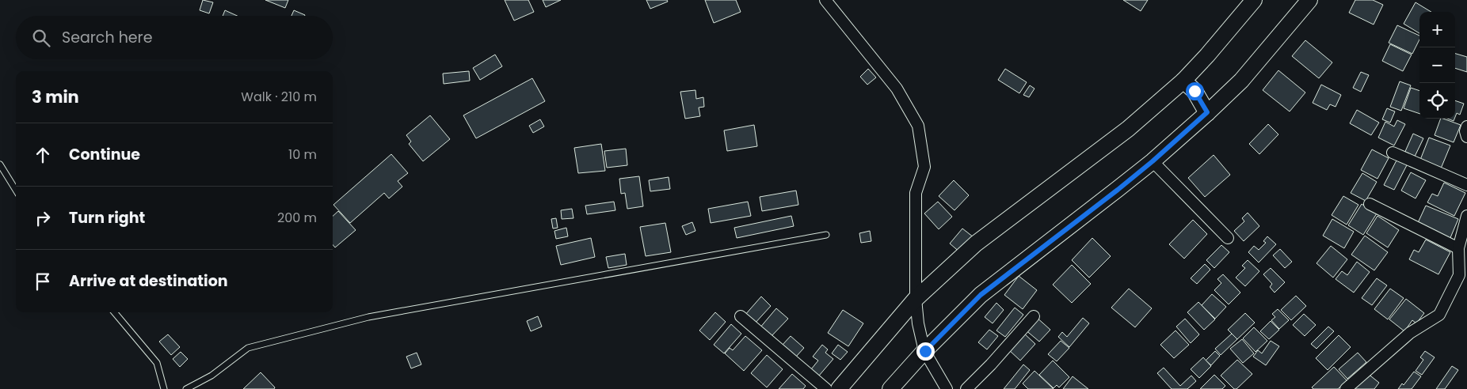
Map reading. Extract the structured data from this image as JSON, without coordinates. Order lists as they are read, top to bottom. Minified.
{"page":{"map_buttons":["+","−"],"search":"Search here","heading":["3 min","Walk · 210 m"],"list":[["Continue","10 m"],["Turn right","200 m"],"Arrive at destination"]}}
